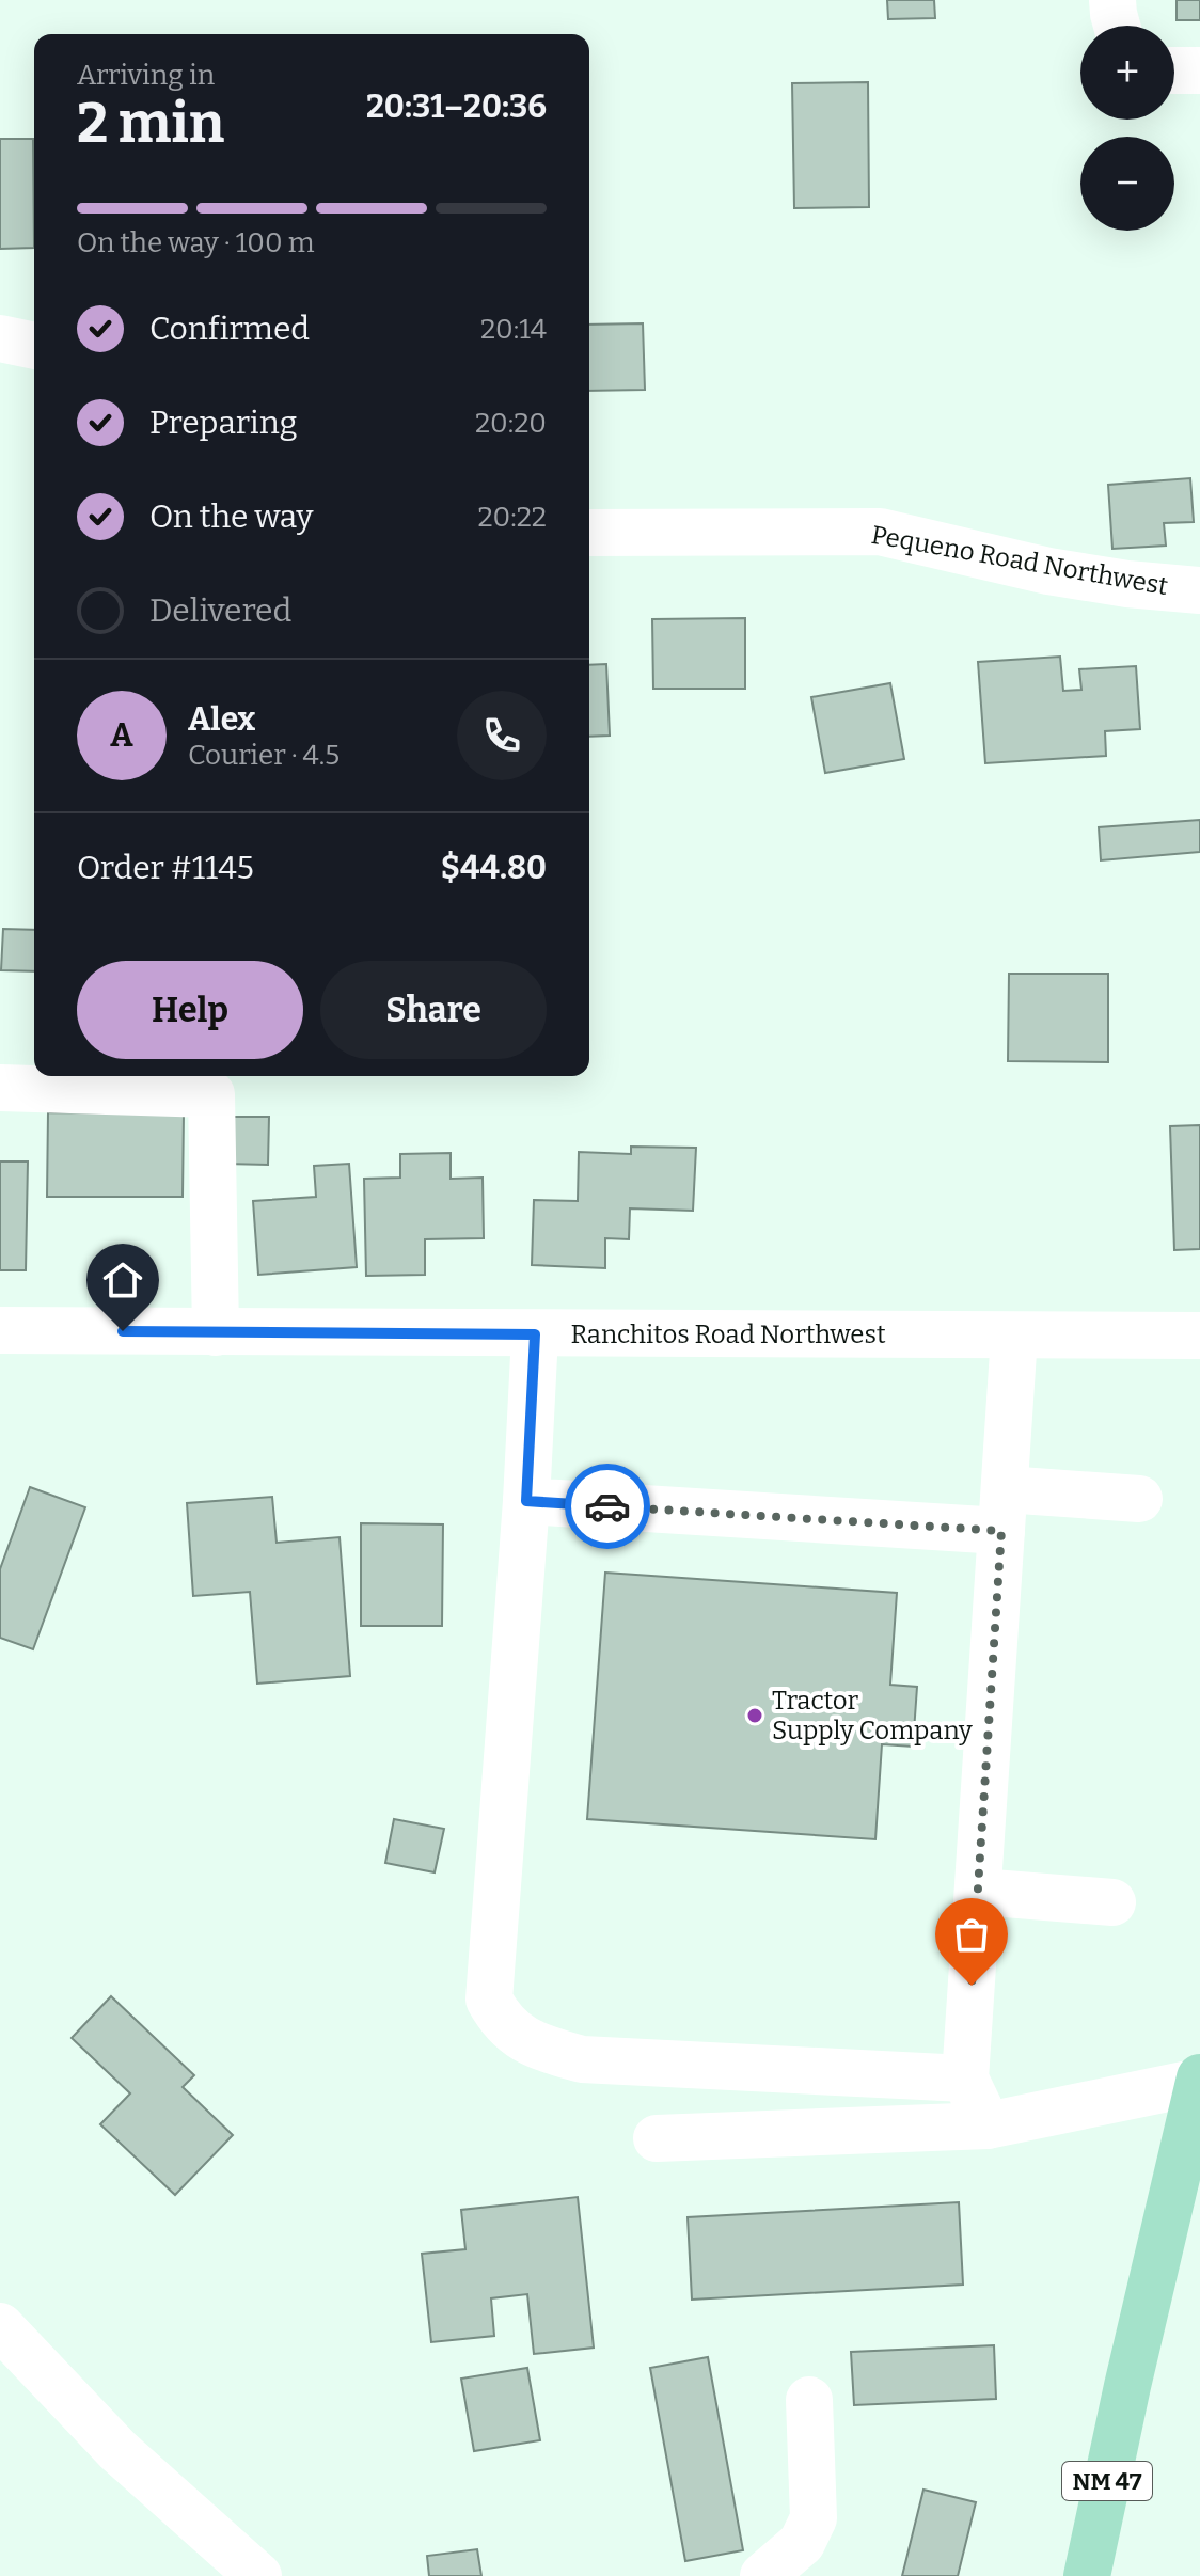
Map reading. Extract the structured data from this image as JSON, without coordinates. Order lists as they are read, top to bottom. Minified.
{"streets":{"main road":["NM 47"],"street":["Pequeno Road Northwest","Ranchitos Road Northwest"]},"places":["Tractor Supply Company"],"page":{"map_buttons":["+","−"],"heading":["2 min","Arriving in","20:31–20:36"],"panel":["Alex","Courier · 4.5","Order #1145","$44.80"],"bar":"On the way · 100 m","list":[["Confirmed","20:14"],["Preparing","20:20"],["On the way","20:22"],"Delivered"],"round":"A","buttons":["Help","Share"]}}
